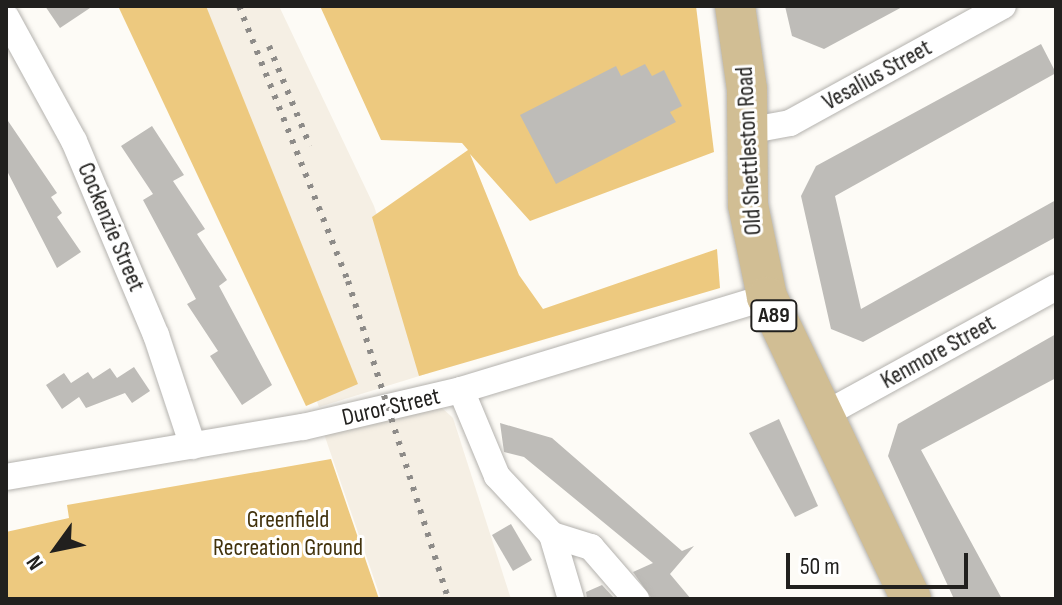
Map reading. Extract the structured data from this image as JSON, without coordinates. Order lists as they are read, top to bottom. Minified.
{"streets":{"main road":["Old Shettleston Road","A89"],"street":["Vesalius Street","Cockenzie Street","Kenmore Street","Duror Street"]},"crossings":[["Vesalius Street","Old Shettleston Road"],["Old Shettleston Road","Kenmore Street"],["Old Shettleston Road","Duror Street"],["Cockenzie Street","Duror Street"]],"parks":["Greenfield Recreation Ground"],"scale_bar":"50 m","north":"bottom left"}
